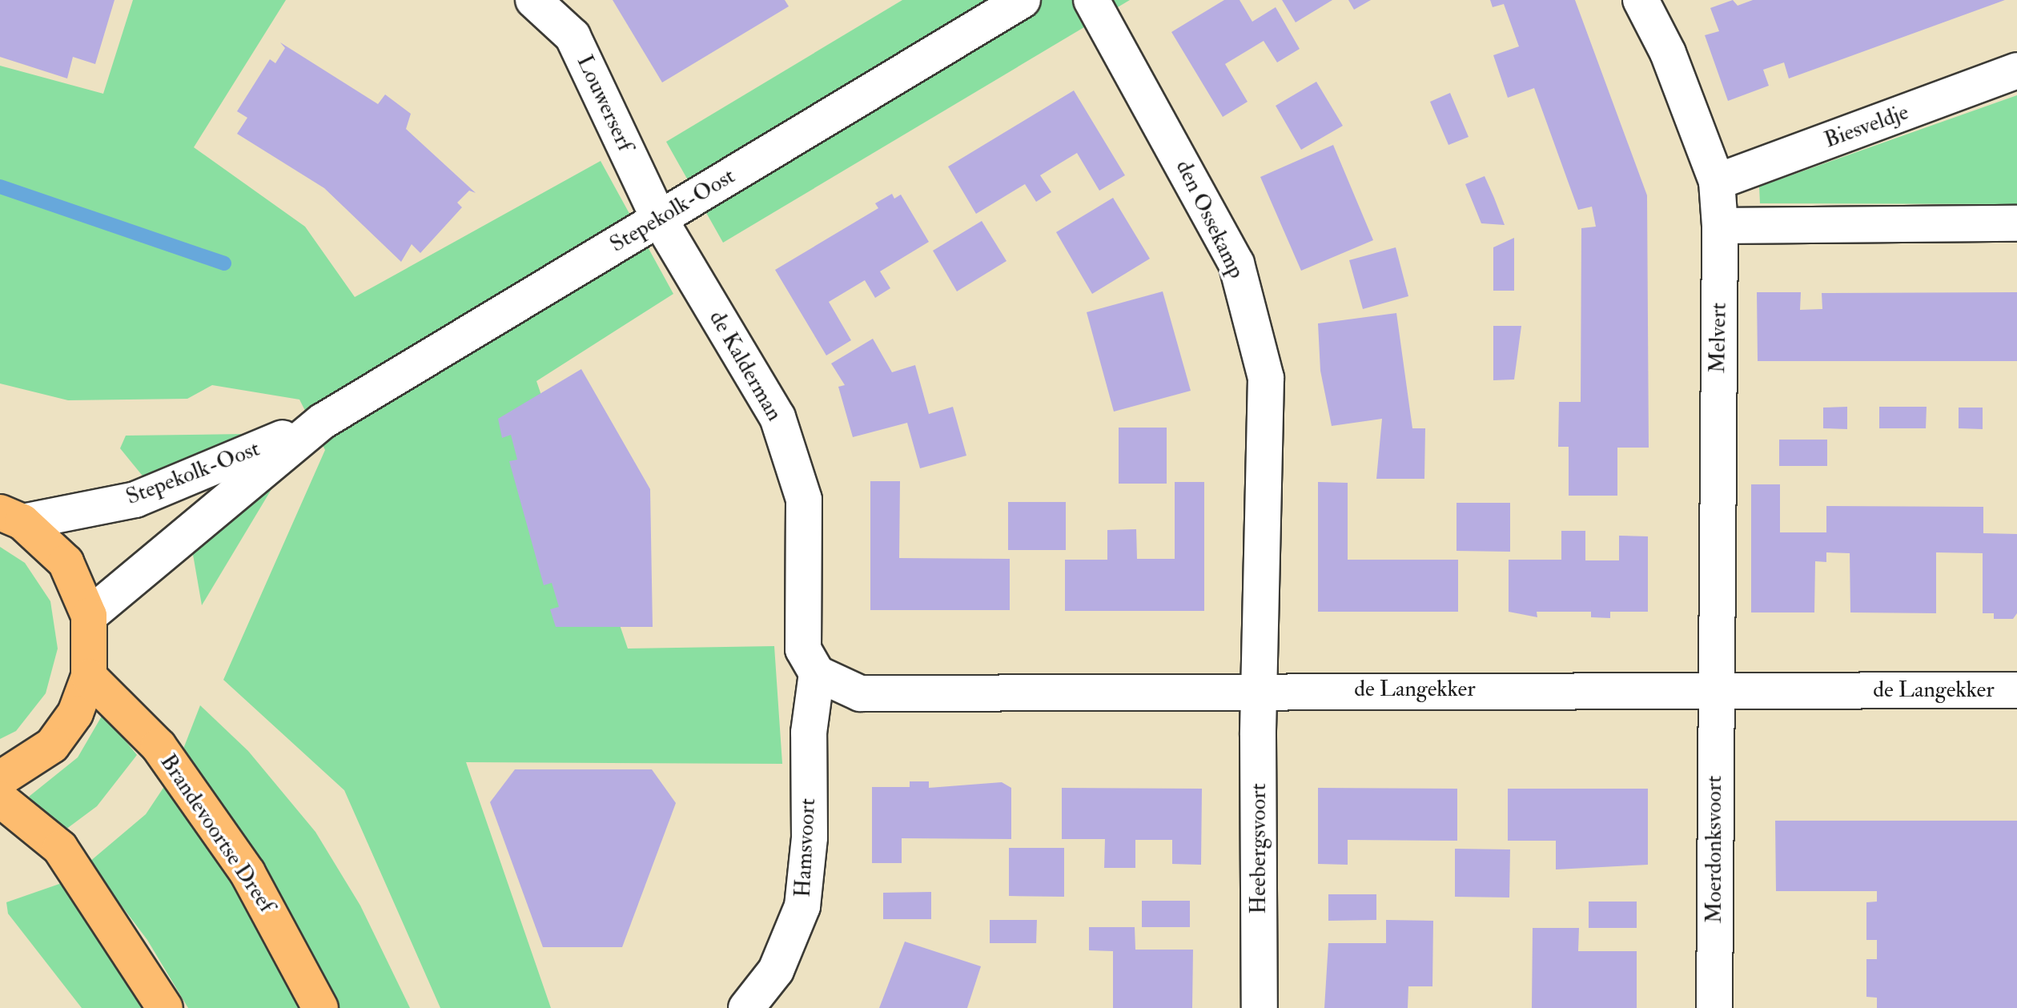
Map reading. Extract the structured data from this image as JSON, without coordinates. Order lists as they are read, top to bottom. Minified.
{"streets":{"main road":["Brandevoortse Dreef"],"street":["Louwerserf","Biesveldje","Stepekolk-Oost","den Ossekamp","Melvert","de Kalderman","de Langekker","Hamsvoort","Heebergsvoort","Moerdonksvoort"]},"crossings":[["Louwerserf","Stepekolk-Oost"],["Louwerserf","de Kalderman"],["Biesveldje","Melvert"],["Stepekolk-Oost","de Kalderman"],["den Ossekamp","de Langekker"],["den Ossekamp","Heebergsvoort"],["Melvert","de Langekker"],["Melvert","Moerdonksvoort"],["de Kalderman","de Langekker"],["de Kalderman","Hamsvoort"],["de Langekker","Hamsvoort"],["de Langekker","Heebergsvoort"],["de Langekker","Moerdonksvoort"]]}
